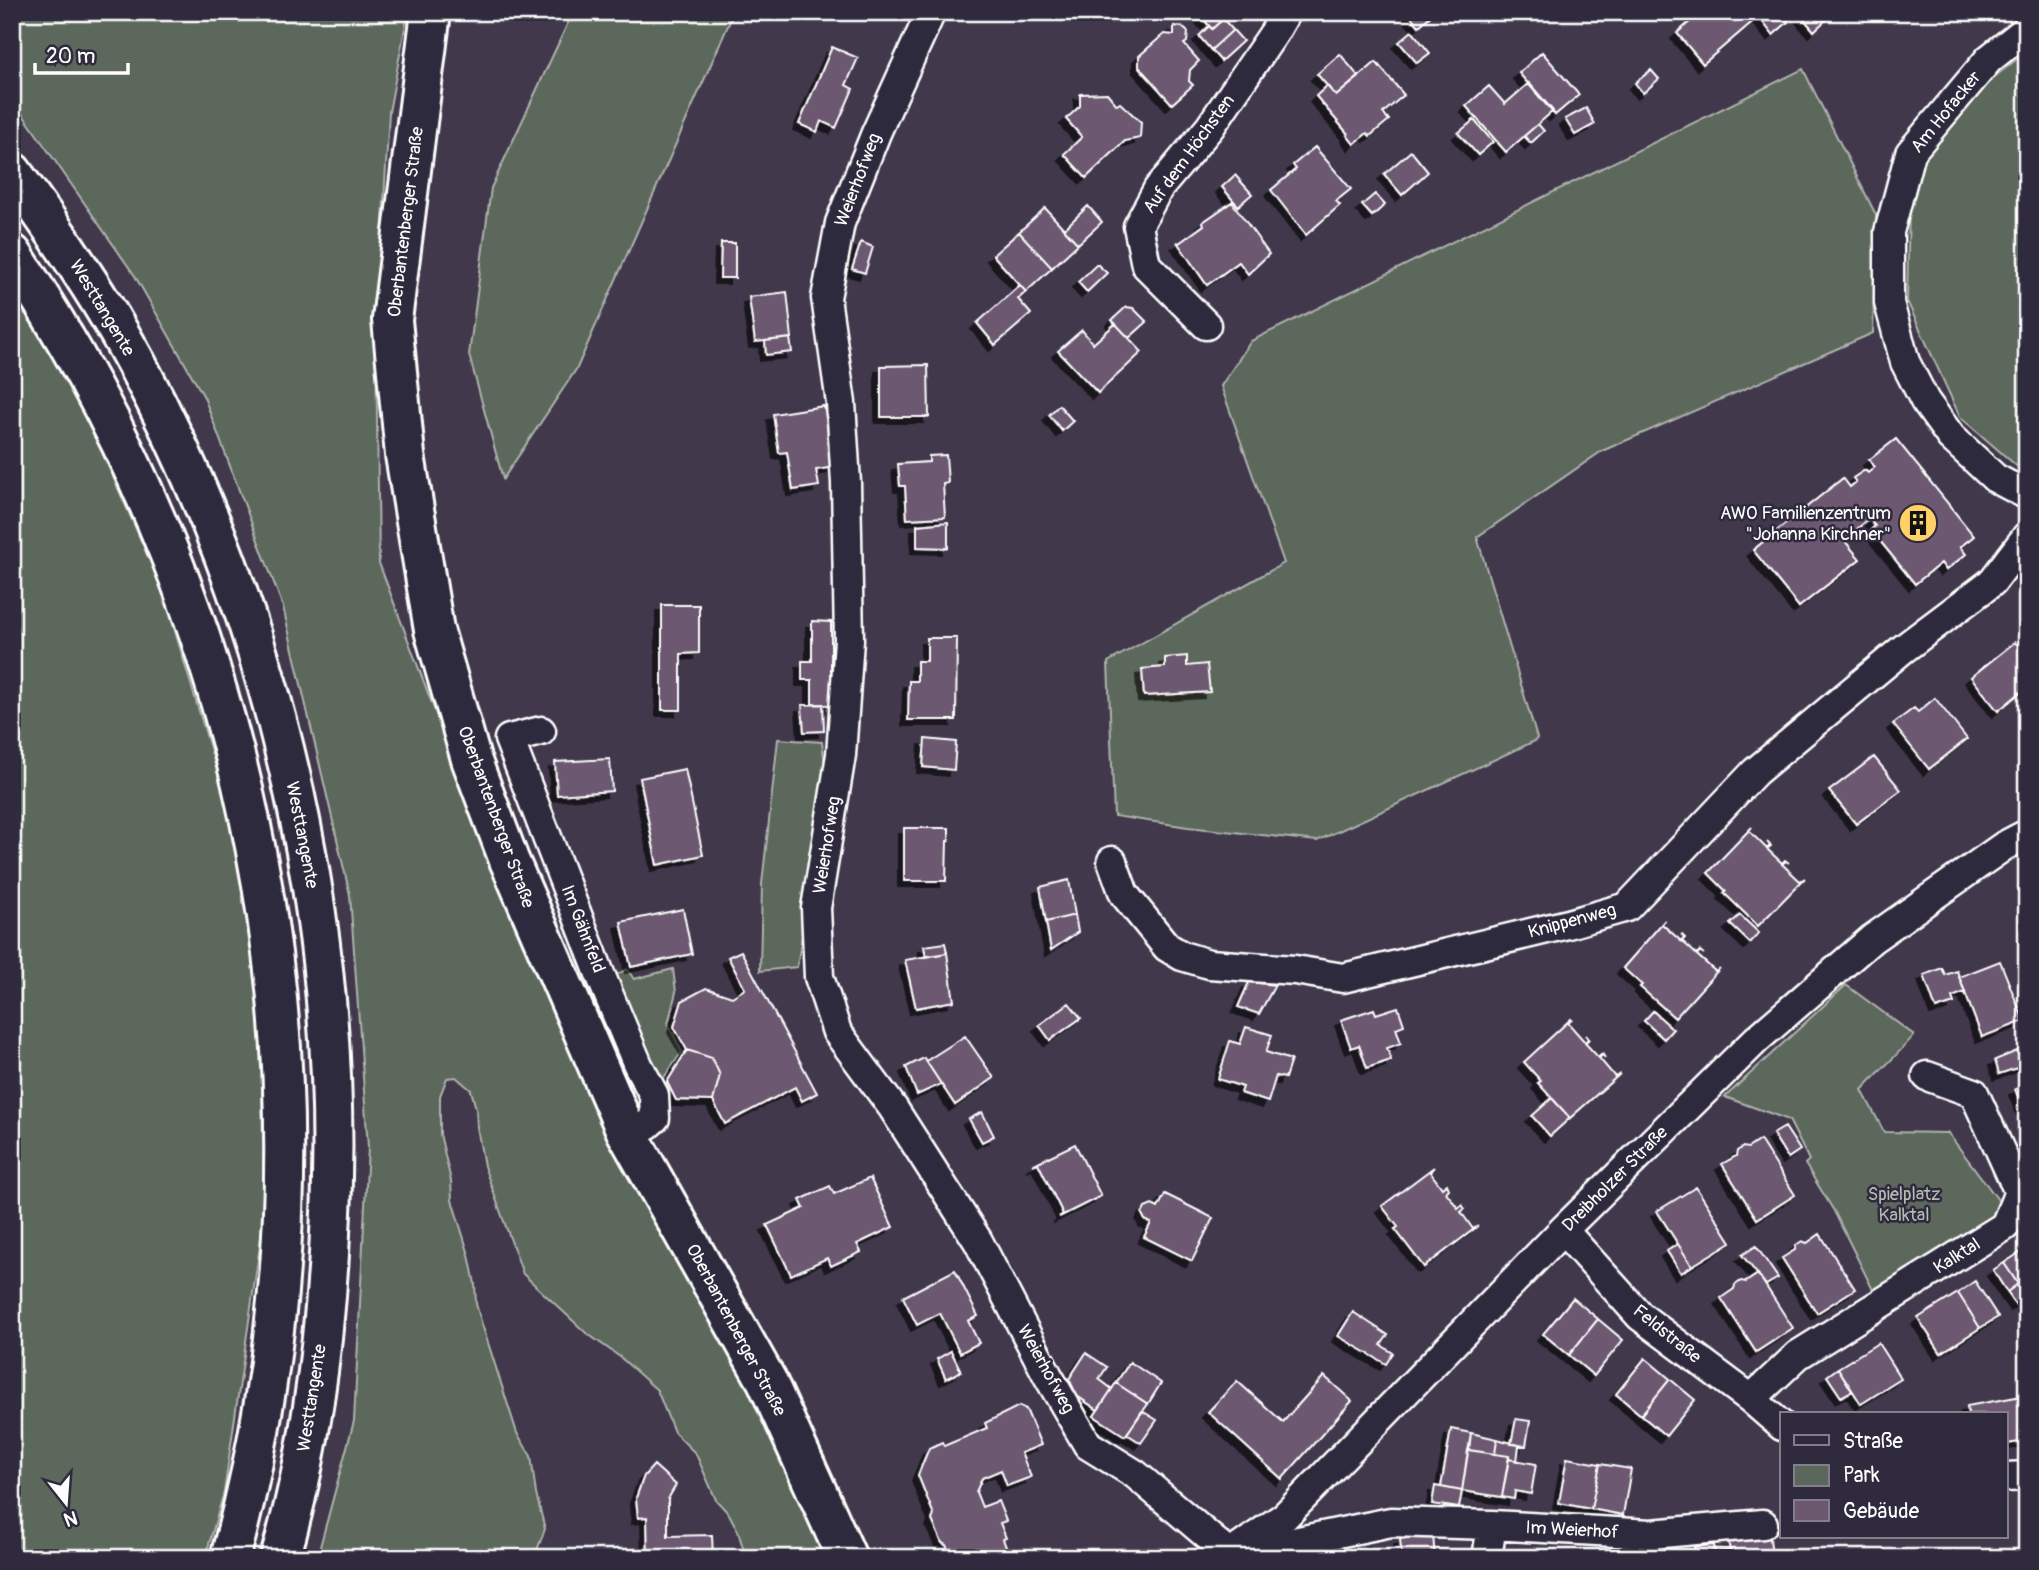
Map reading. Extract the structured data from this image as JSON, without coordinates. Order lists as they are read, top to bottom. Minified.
{"streets":{"main road":["Oberbantenberger Straße","Westtangente"],"street":["Am Hofacker","Auf dem Höchsten","Weierhofweg","Knippenweg","Im Gähnfeld","Dreibholzer Straße","Kalktal","Feldstraße","Im Weierhof"]},"crossings":[["Weierhofweg","Dreibholzer Straße"],["Weierhofweg","Im Weierhof"],["Oberbantenberger Straße","Im Gähnfeld"],["Dreibholzer Straße","Feldstraße"],["Dreibholzer Straße","Im Weierhof"],["Kalktal","Feldstraße"]],"parks":["Spielplatz Kalktal"],"places":{"building":["AWO Familienzentrum \"Johanna Kirchner\""]},"legend":["Straße","Park","Gebäude"],"scale_bar":"20 m","north":"bottom"}
